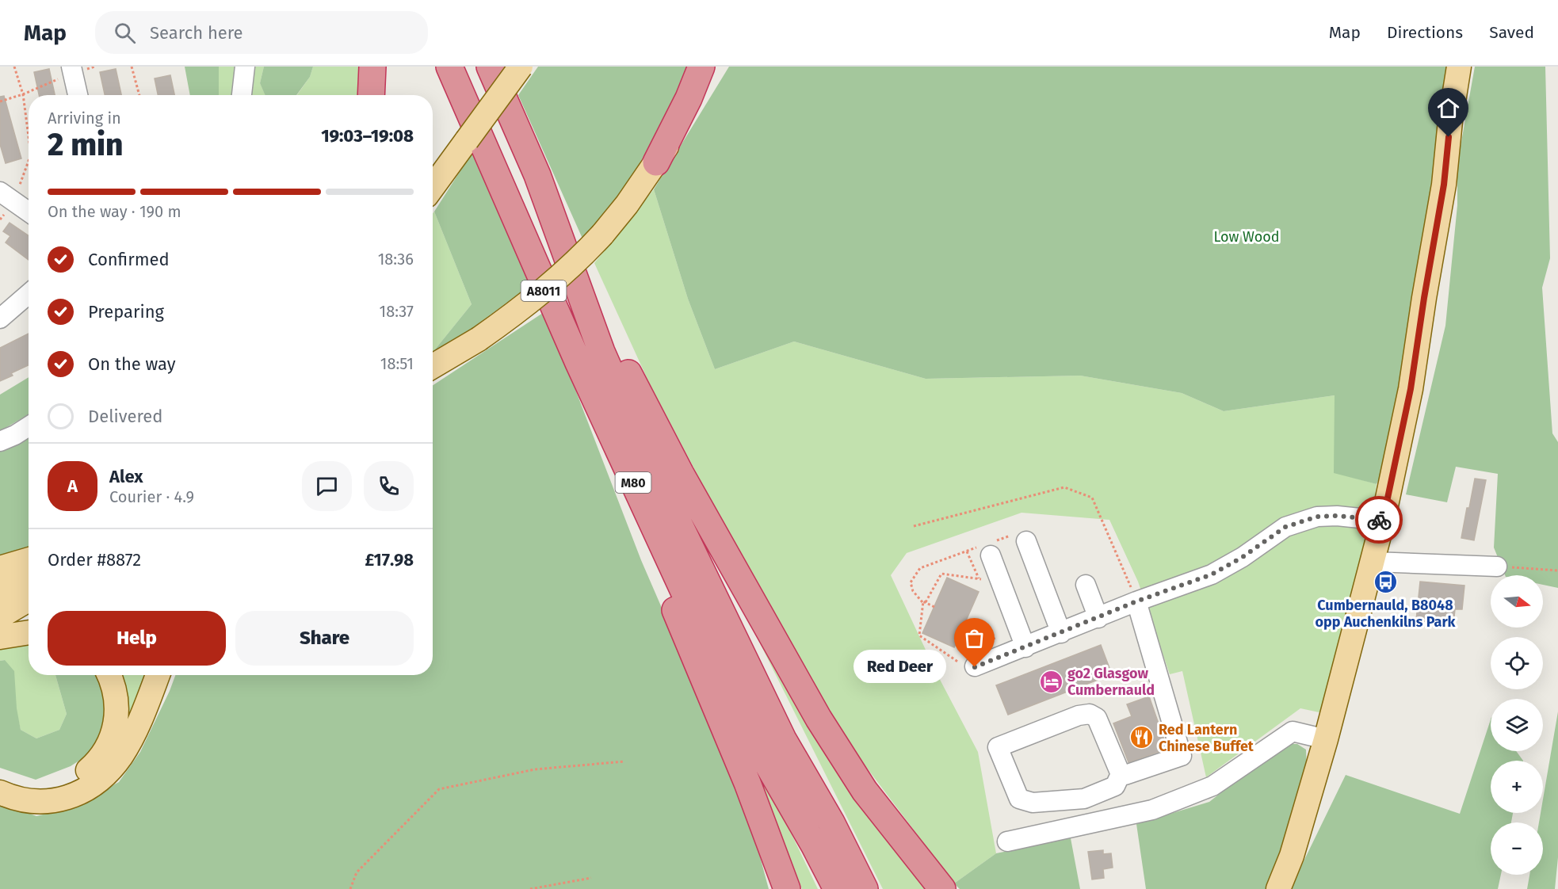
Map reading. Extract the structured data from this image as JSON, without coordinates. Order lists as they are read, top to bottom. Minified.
{"streets":{"highway":["M80"],"main road":["A8011"]},"parks":["Low Wood"],"places":{"bus stop":["Cumbernauld, B8048 opp Auchenkilns Park"],"other":["Red Deer"],"hotel":["go2 Glasgow Cumbernauld"],"restaurant":["Red Lantern Chinese Buffet"]},"north":"right","page":{"header":"Map","search":"Search here","nav":["Map","Directions","Saved"],"heading":["2 min","Arriving in","19:03–19:08"],"panel":["Alex","Courier · 4.9","Order #8872","£17.98"],"bar":"On the way · 190 m","list":[["Confirmed","18:36"],["Preparing","18:37"],["On the way","18:51"],"Delivered"],"round":"A","map_buttons":["+","−"],"buttons":["Help","Share"],"bubble":"Red Deer"}}
